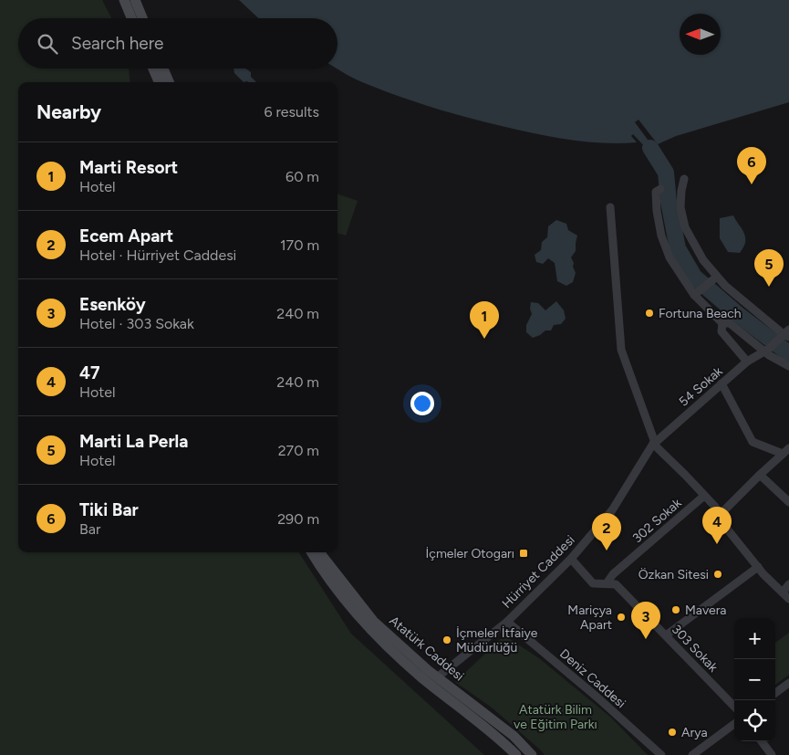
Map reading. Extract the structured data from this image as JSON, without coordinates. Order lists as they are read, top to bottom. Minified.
{"streets":{"street":["54 Sokak","302 Sokak","Hürriyet Caddesi","Atatürk Caddesi","303 Sokak","Deniz Caddesi"]},"crossings":[["54 Sokak","Hürriyet Caddesi"],["302 Sokak","303 Sokak"],["Hürriyet Caddesi","Atatürk Caddesi"],["Hürriyet Caddesi","303 Sokak"],["Hürriyet Caddesi","Deniz Caddesi"]],"parks":["Atatürk Bilim ve Eğitim Parkı"],"places":{"other":["Fortuna Beach","Özkan Sitesi","Mavera","Mariçya Apart","İçmeler İtfaiye Müdürlüğü","Arya"],"transit":["İçmeler Otogarı"]},"north":"left","page":{"search":"Search here","heading":["Nearby","6 results"],"list":[{"mark":"1","name":"Marti Resort","note":"Hotel","value":"60 m"},{"mark":"2","name":"Ecem Apart","note":"Hotel · Hürriyet Caddesi","value":"170 m"},{"mark":"3","name":"Esenköy","note":"Hotel · 303 Sokak","value":"240 m"},{"mark":"4","name":"47","note":"Hotel","value":"240 m"},{"mark":"5","name":"Marti La Perla","note":"Hotel","value":"270 m"},{"mark":"6","name":"Tiki Bar","note":"Bar","value":"290 m"}],"pins":["6","5","1","4","2","3"],"map_buttons":["+","−"]}}
